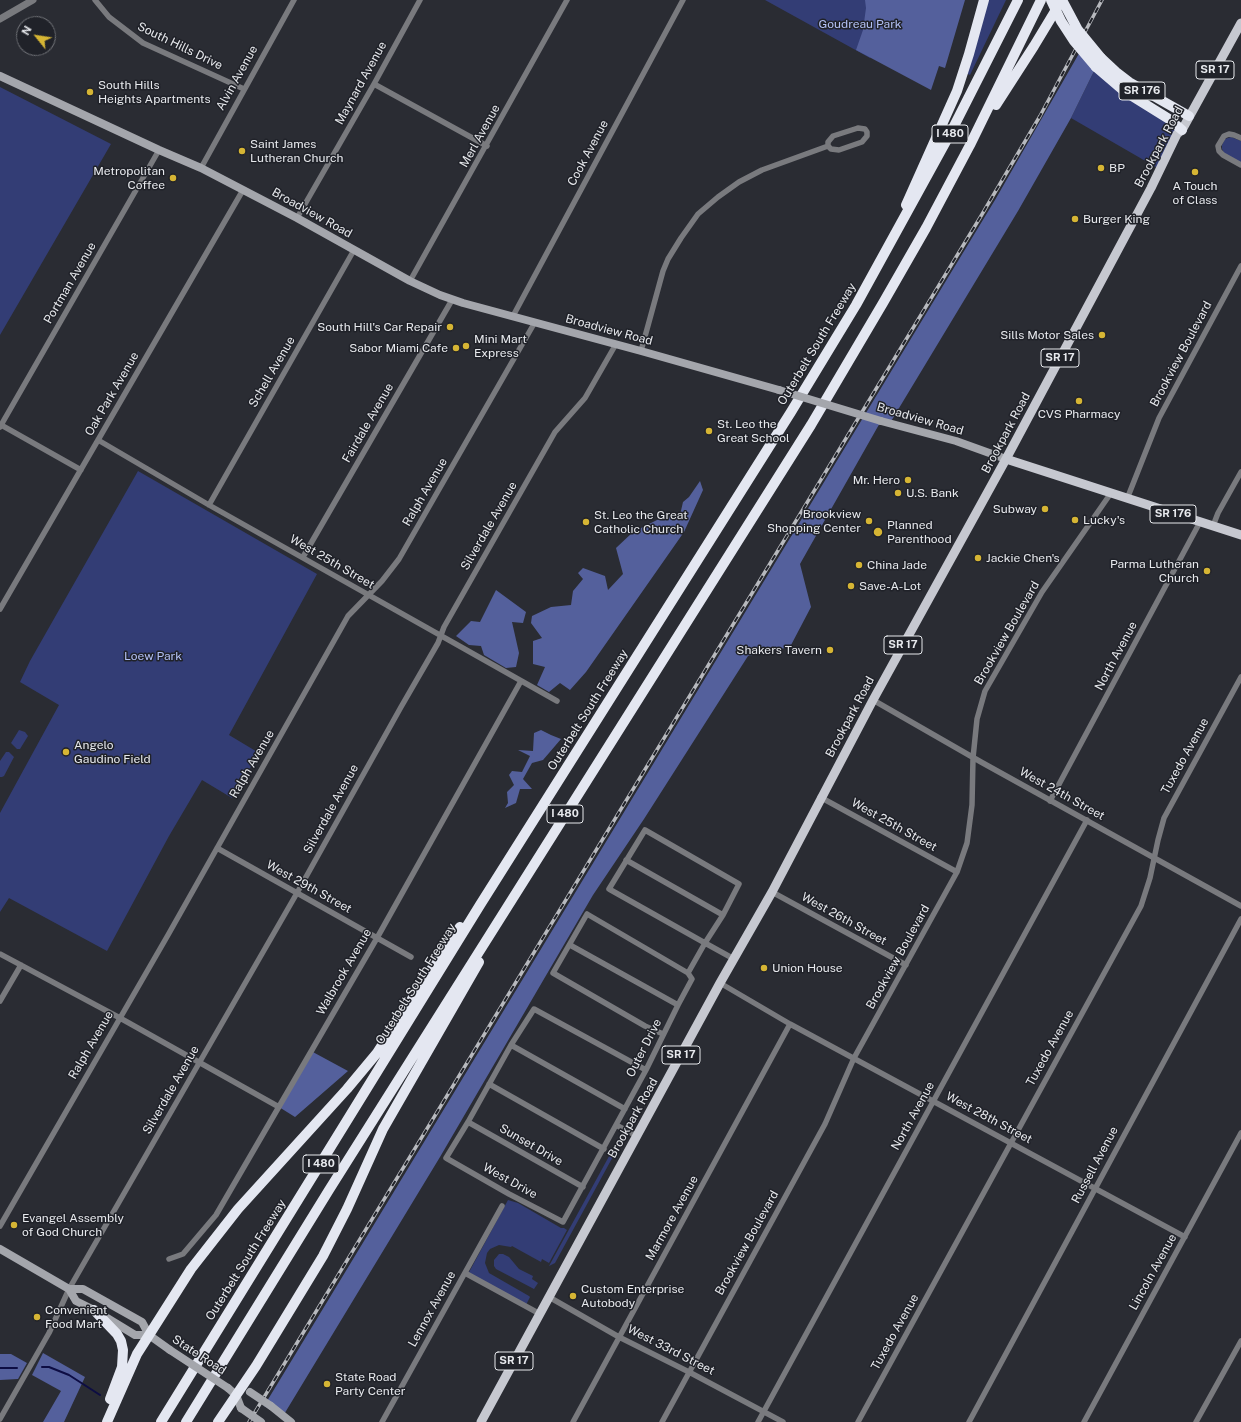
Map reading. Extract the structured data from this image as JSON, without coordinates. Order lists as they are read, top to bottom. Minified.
{"streets":{"highway":["SR 176","I 480","Outerbelt South Freeway"],"main road":["SR 17","Brookpark Road","Broadview Road","State Road"],"street":["South Hills Drive","Alvin Avenue","Maynard Avenue","Merl Avenue","Cook Avenue","Portman Avenue","Brookview Boulevard","Schell Avenue","Oak Park Avenue","Fairdale Avenue","Ralph Avenue","Silverdale Avenue","West 25th Street","North Avenue","Tuxedo Avenue","West 24th Street","West 29th Street","West 26th Street","Walbrook Avenue","Outer Drive","West 28th Street","Sunset Drive","Russell Avenue","West Drive","Marmore Avenue","Lincoln Avenue","Lennox Avenue","West 33rd Street"]},"crossings":[["South Hills Drive","Alvin Avenue"],["Alvin Avenue","Broadview Road"],["Maynard Avenue","Broadview Road"],["SR 176","Brookpark Road"],["Merl Avenue","Broadview Road"],["Brookpark Road","Broadview Road"],["Brookpark Road","West 25th Street"],["Brookpark Road","West 24th Street"],["Brookpark Road","West 26th Street"],["Brookpark Road","West 28th Street"],["Brookpark Road","West 33rd Street"],["Cook Avenue","Broadview Road"],["Broadview Road","Portman Avenue"],["Broadview Road","Brookview Boulevard"],["Broadview Road","Schell Avenue"],["Broadview Road","Oak Park Avenue"],["Broadview Road","Fairdale Avenue"],["Broadview Road","Ralph Avenue"],["Broadview Road","Silverdale Avenue"],["Broadview Road","North Avenue"],["Brookview Boulevard","West 25th Street"],["Brookview Boulevard","West 24th Street"],["Brookview Boulevard","West 26th Street"],["Brookview Boulevard","West 28th Street"],["Brookview Boulevard","West 33rd Street"],["Schell Avenue","West 25th Street"],["Oak Park Avenue","West 25th Street"],["Fairdale Avenue","West 25th Street"],["Ralph Avenue","West 25th Street"],["Ralph Avenue","West 29th Street"],["Silverdale Avenue","West 25th Street"],["Silverdale Avenue","West 29th Street"],["Silverdale Avenue","State Road"],["West 25th Street","Walbrook Avenue"],["North Avenue","West 24th Street"],["North Avenue","West 28th Street"],["North Avenue","West 33rd Street"],["Tuxedo Avenue","West 24th Street"],["Tuxedo Avenue","West 28th Street"],["West 29th Street","Walbrook Avenue"],["Outer Drive","Sunset Drive"],["Outer Drive","West Drive"],["West 28th Street","Russell Avenue"],["West 28th Street","Marmore Avenue"],["West 28th Street","Lincoln Avenue"],["Sunset Drive","West Drive"],["Marmore Avenue","West 33rd Street"]],"parks":["Goudreau Park","Loew Park"],"places":["South Hills Heights Apartments","Saint James Lutheran Church","BP","A Touch of Class","Metropolitan Coffee","Burger King","South Hill's Car Repair","Sills Motor Sales","Mini Mart Express","Sabor Miami Cafe","CVS Pharmacy","St. Leo the Great School","Mr. Hero","U.S. Bank","Subway","Lucky's","Brookview Shopping Center","St. Leo the Great Catholic Church","Planned Parenthood","Jackie Chen's","China Jade","Parma Lutheran Church","Save-A-Lot","Shakers Tavern","Angelo Gaudino Field","Union House","Evangel Assembly of God Church","Custom Enterprise Autobody","Convenient Food Mart","State Road Party Center"],"north":"top left"}
